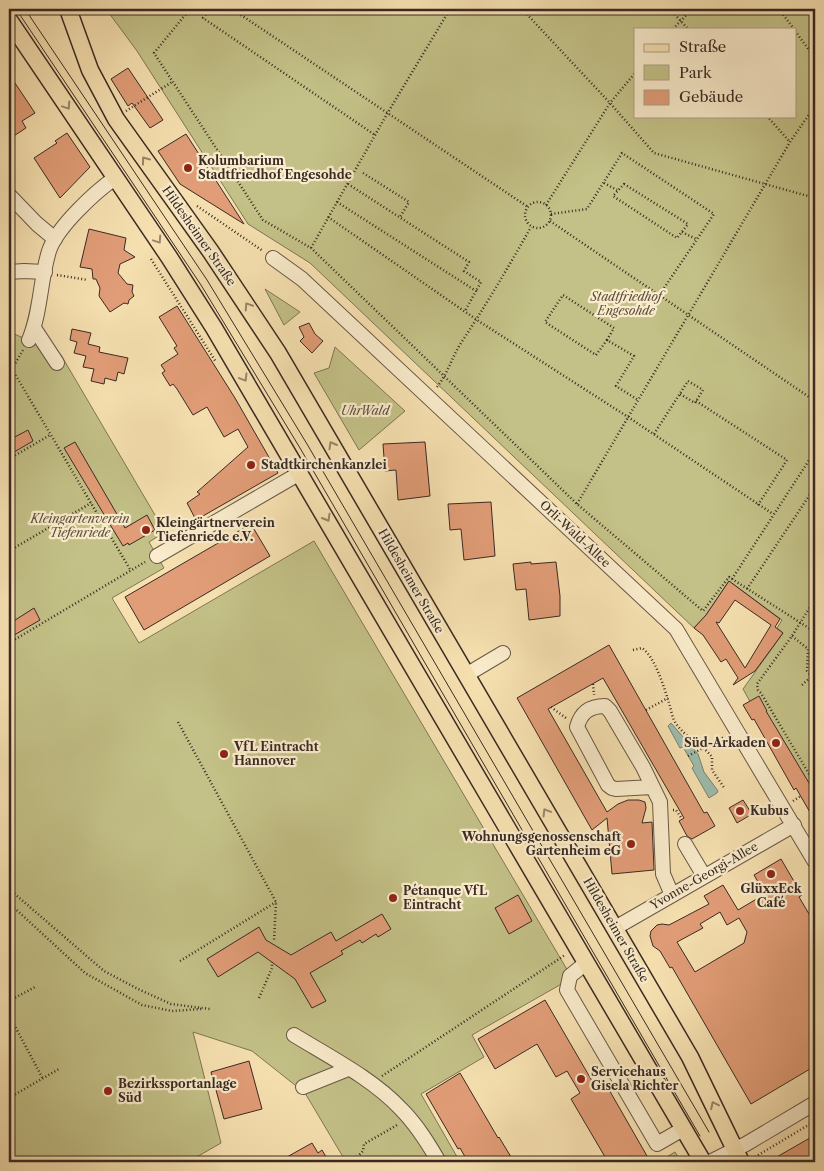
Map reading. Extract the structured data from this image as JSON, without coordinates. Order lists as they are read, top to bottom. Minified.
{"streets":{"main road":["Hildesheimer Straße"],"street":["Orli-Wald-Allee","Yvonne-Georgi-Allee"]},"crossings":[["Hildesheimer Straße","Yvonne-Georgi-Allee"],["Orli-Wald-Allee","Yvonne-Georgi-Allee"]],"parks":["Stadtfriedhof Engesohde","UhrWald","Kleingartenverein Tiefenriede"],"places":["Kolumbarium Stadtfriedhof Engesohde","Stadtkirchenkanzlei","Kleingärtnerverein Tiefenriede e.V.","Süd-Arkaden","VfL Eintracht Hannover","Kubus","Wohnungsgenossenschaft Gartenheim eG","GlüxxEck Café","Pétanque VfL Eintracht","Servicehaus Gisela Richter","Bezirkssportanlage Süd"],"legend":["Straße","Park","Gebäude"]}
